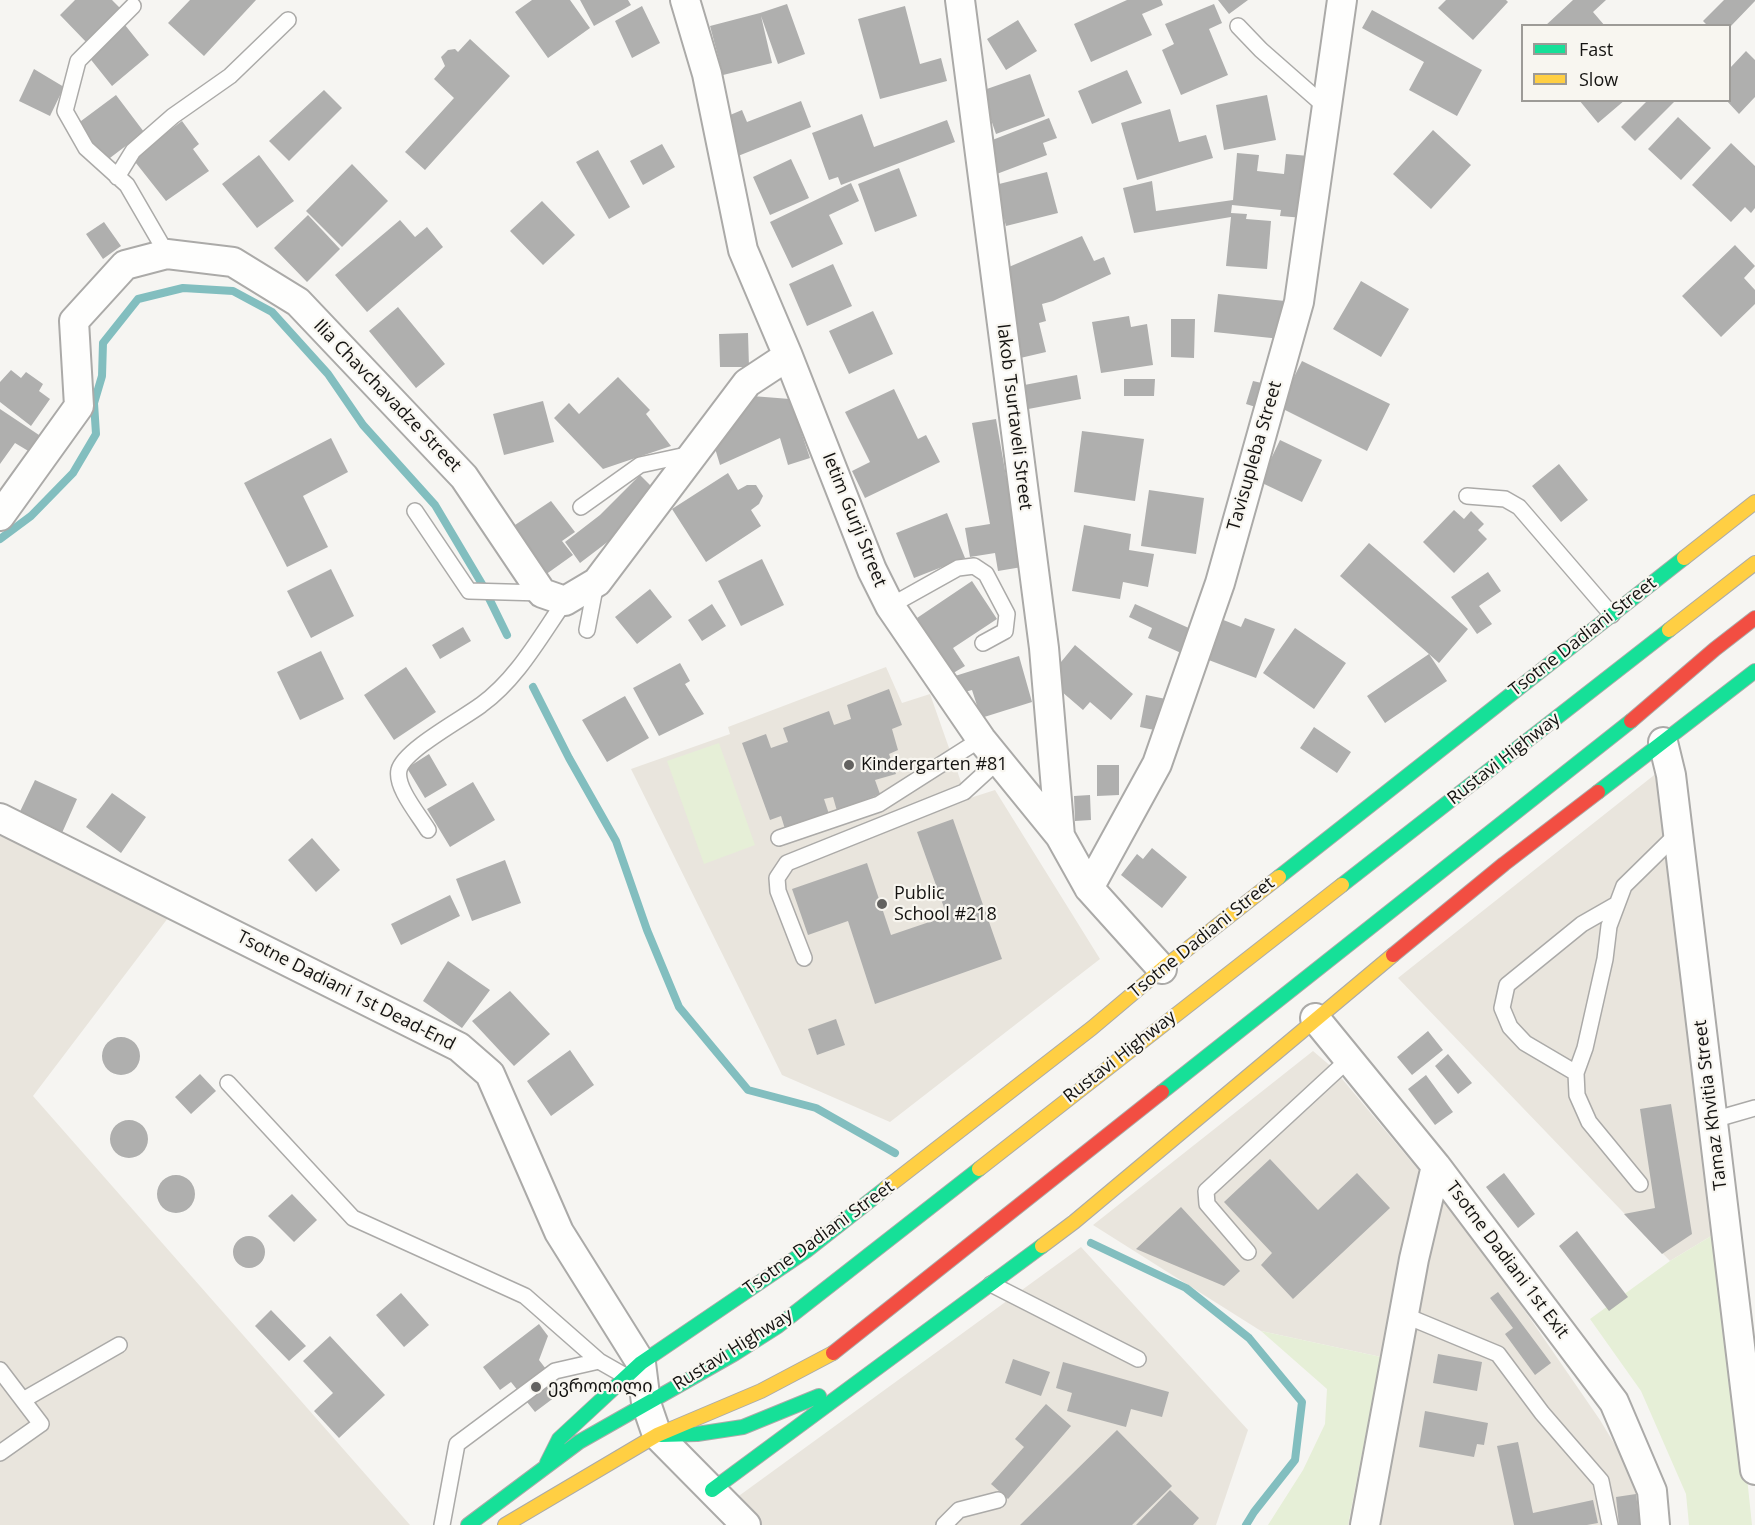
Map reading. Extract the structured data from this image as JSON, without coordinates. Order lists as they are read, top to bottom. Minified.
{"streets":{"main road":["Tsotne Dadiani Street","Rustavi Highway"],"street":["Ilia Chavchavadze Street","Iakob Tsurtaveli Street","Tavisupleba Street","Ietim Gurji Street","Tsotne Dadiani 1st Dead-End","Tamaz Khvitia Street","Tsotne Dadiani 1st Exit"]},"crossings":[["Iakob Tsurtaveli Street","Ietim Gurji Street"],["Tavisupleba Street","Ietim Gurji Street"],["Ietim Gurji Street","Tsotne Dadiani Street"],["Tsotne Dadiani Street","Rustavi Highway"],["Tsotne Dadiani Street","Tsotne Dadiani 1st Dead-End"]],"places":["Kindergarten #81","Public School #218","ევროოილი"],"legend":["Fast","Slow"]}
